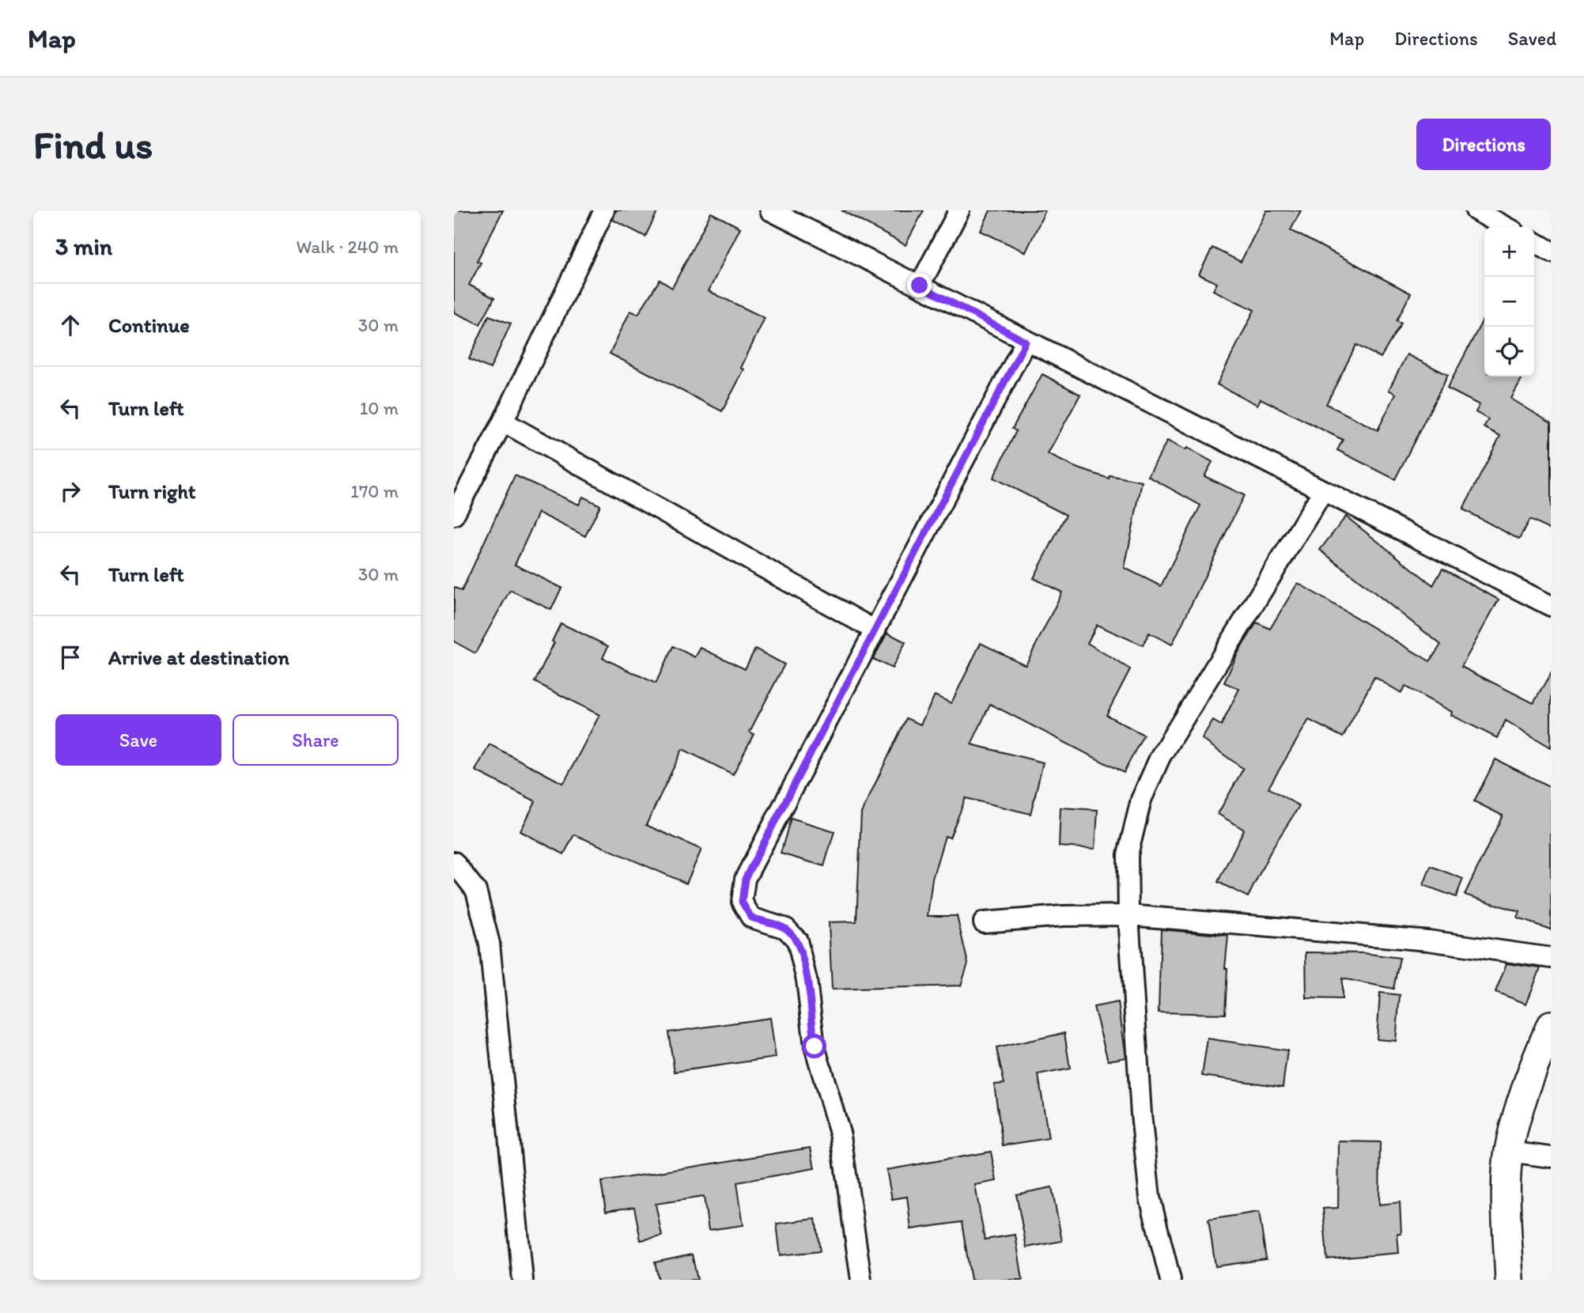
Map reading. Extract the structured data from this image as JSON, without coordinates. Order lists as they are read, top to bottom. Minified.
{"page":{"header":"Map","nav":["Map","Directions","Saved"],"buttons":["Directions",["Save","Share"]],"title":"Find us","heading":["3 min","Walk · 240 m"],"map_buttons":["+","−"],"list":[["Continue","30 m"],["Turn left","10 m"],["Turn right","170 m"],["Turn left","30 m"],"Arrive at destination"]}}
